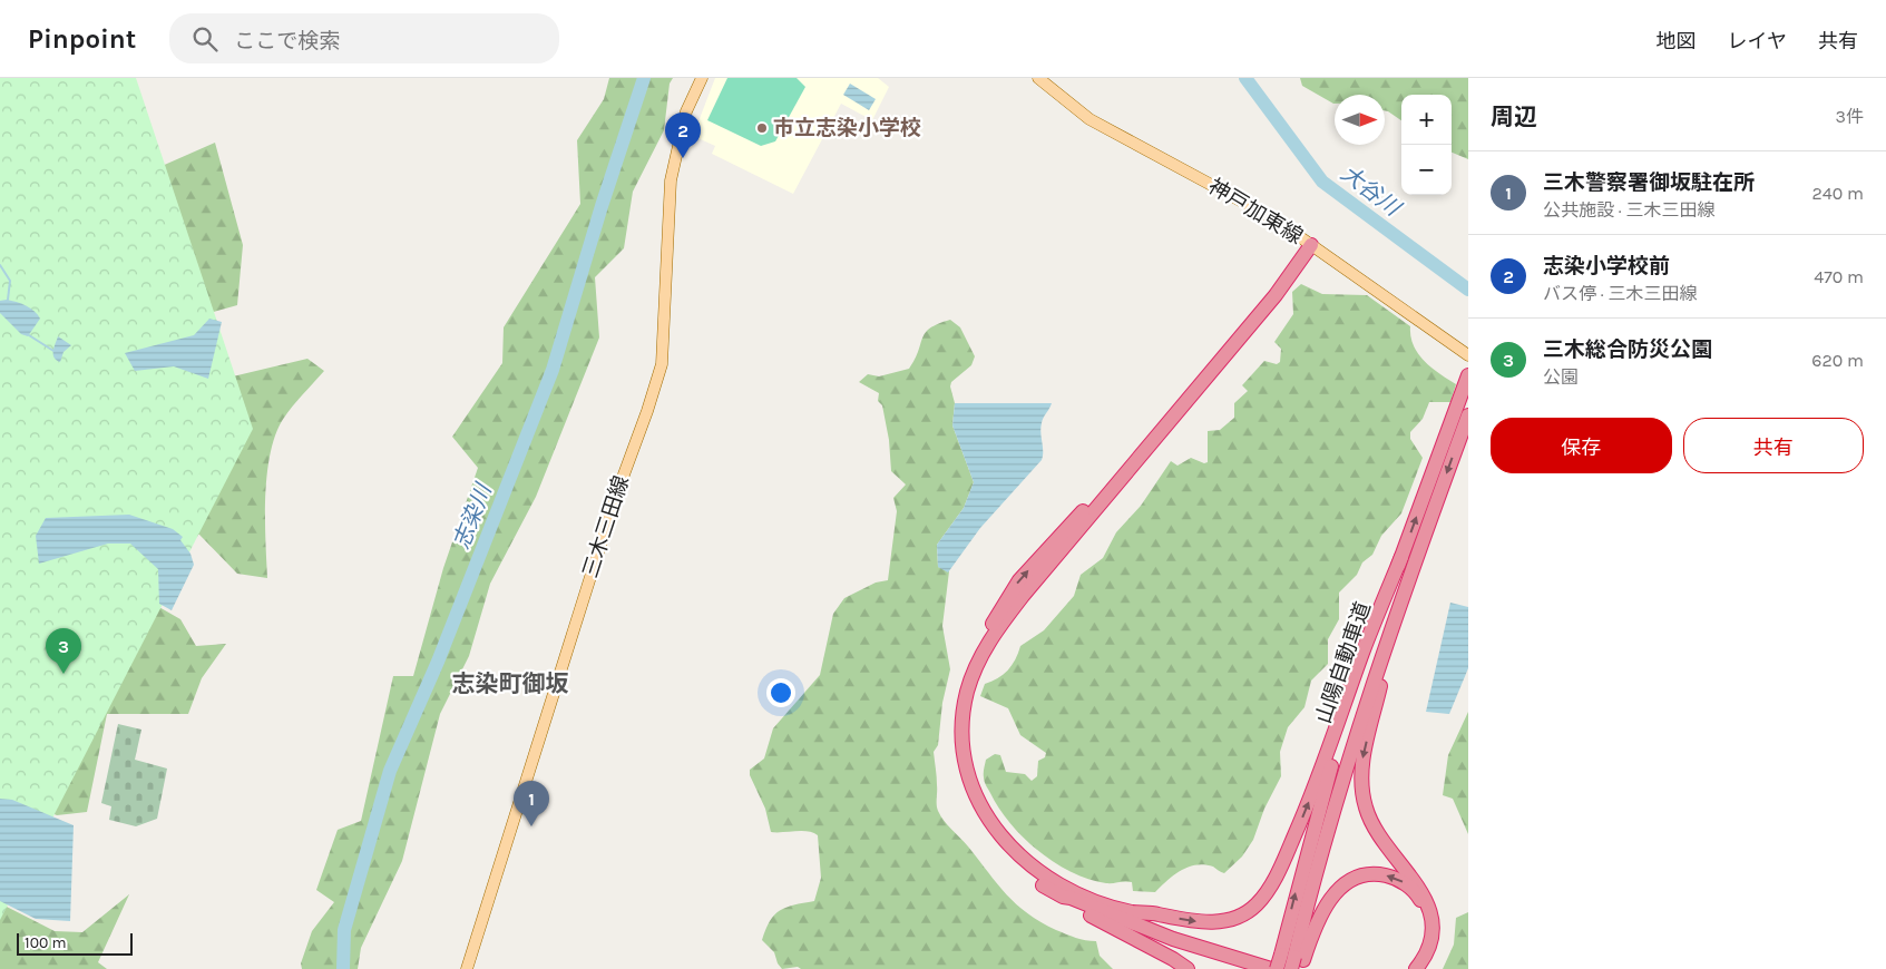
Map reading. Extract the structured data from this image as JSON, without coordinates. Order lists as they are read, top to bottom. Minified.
{"streets":{"highway":["山陽自動車道"],"main road":["神戸加東線","三木三田線"]},"districts":["志染町御坂"],"water":["大谷川","志染川"],"places":["市立志染小学校"],"scale_bar":"100 m","north":"right","page":{"header":"Pinpoint","search":"ここで検索","nav":["地図","レイヤ","共有"],"heading":["周辺","3件"],"map_buttons":["+","−"],"pins":["2","3","1"],"list":[{"mark":"1","name":"三木警察署御坂駐在所","note":"公共施設 · 三木三田線","value":"240 m"},{"mark":"2","name":"志染小学校前","note":"バス停 · 三木三田線","value":"470 m"},{"mark":"3","name":"三木総合防災公園","note":"公園","value":"620 m"}],"buttons":["保存","共有"],"scale":"100 m"}}
